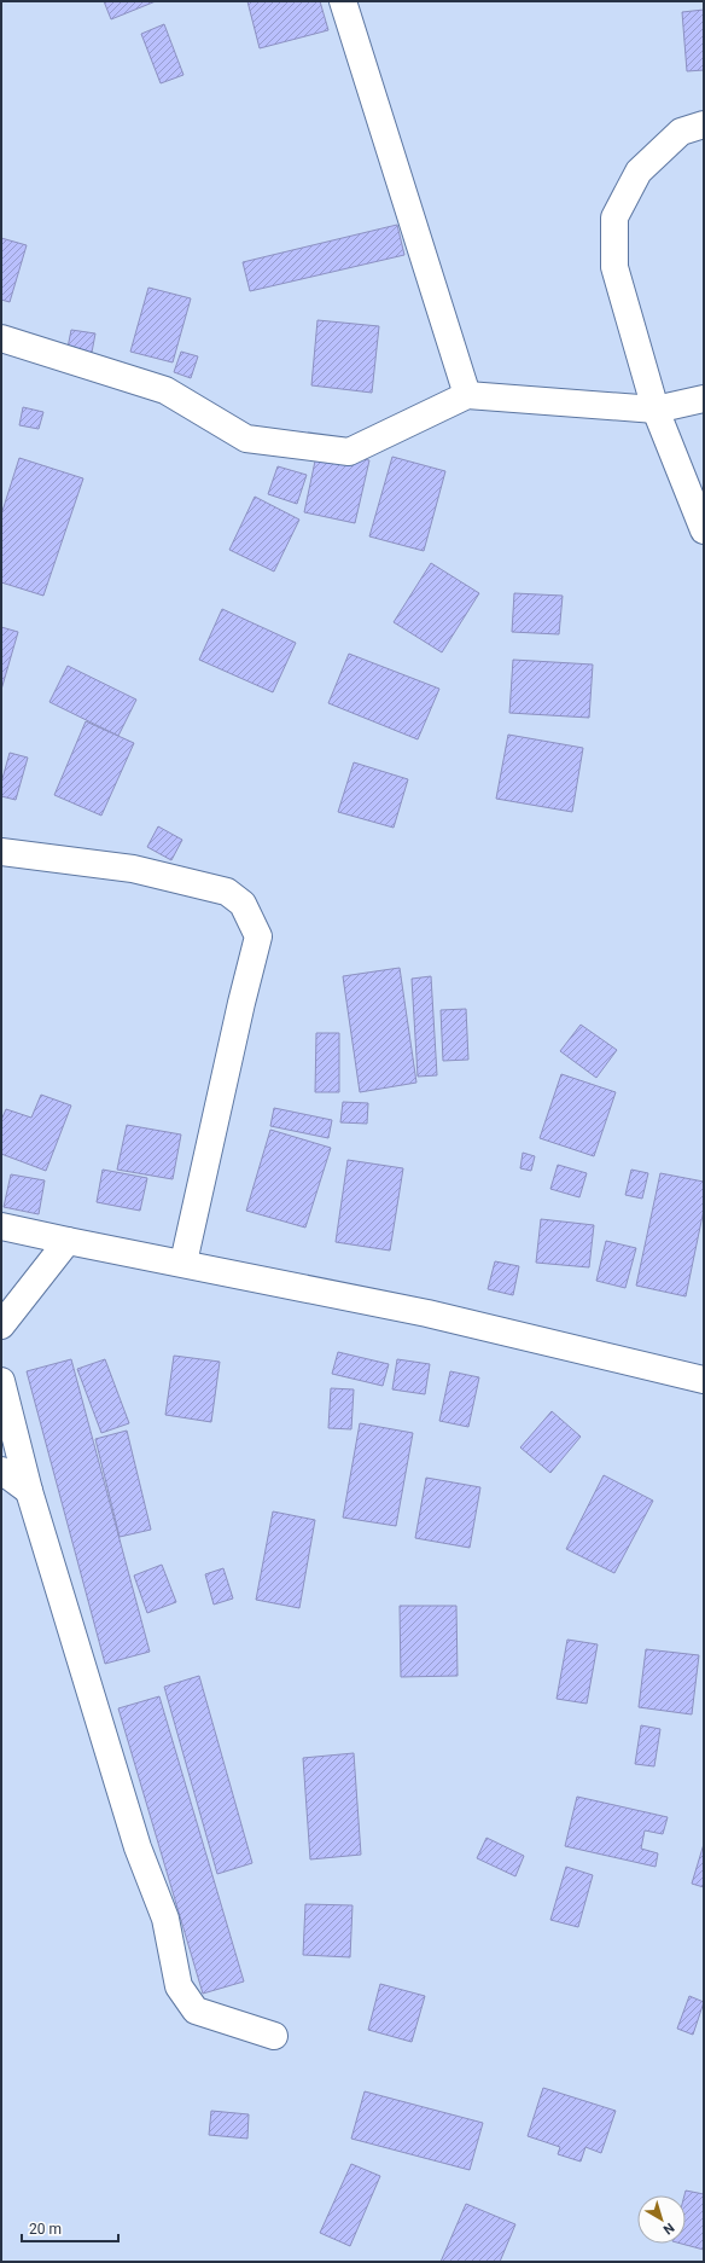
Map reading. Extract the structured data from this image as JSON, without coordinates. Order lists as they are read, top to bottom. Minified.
{"scale_bar":"20 m","north":"bottom right"}
